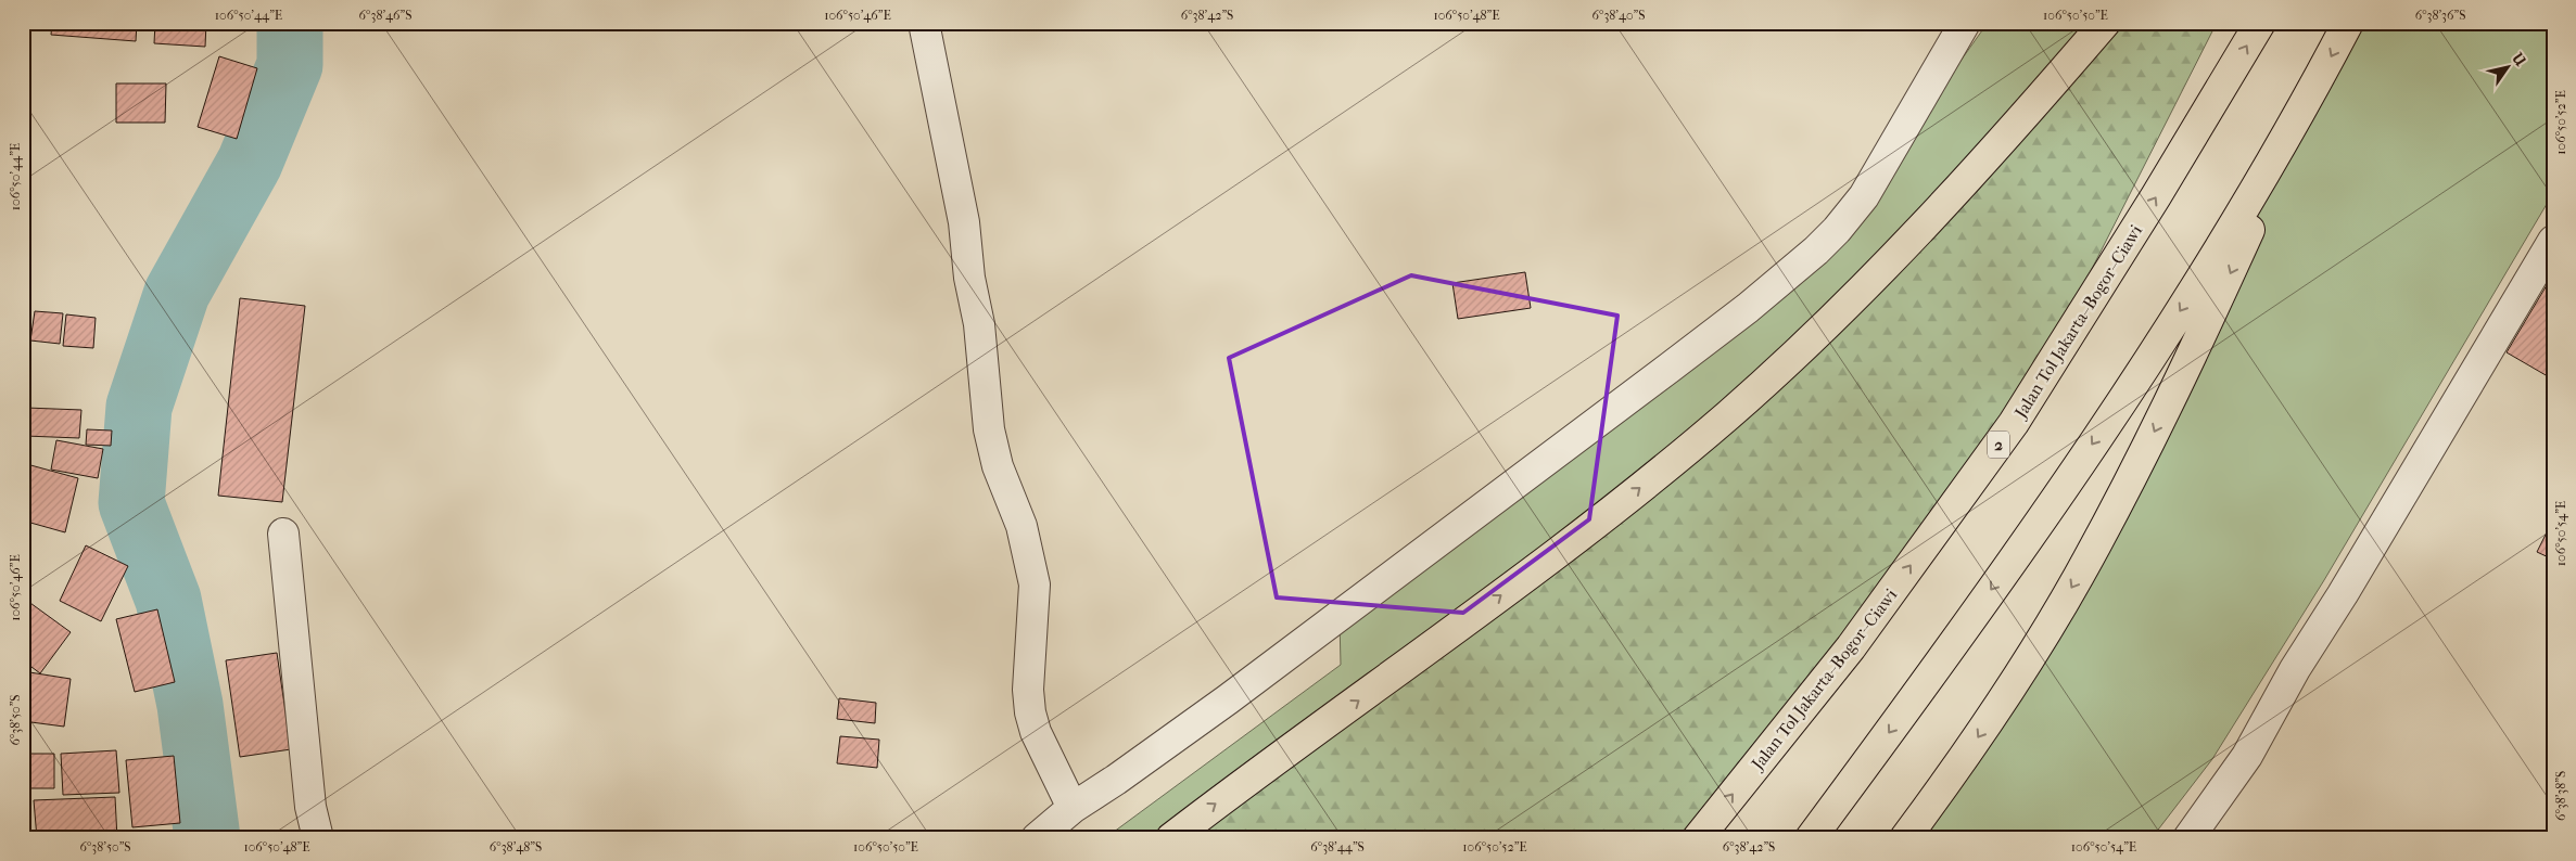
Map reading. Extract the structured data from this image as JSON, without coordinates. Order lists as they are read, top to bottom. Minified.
{"streets":{"highway":["Jalan Tol Jakarta–Bogor–Ciawi","2"]},"north":"top right","coordinates":["106°50'44\"E","6°38'46\"S","106°50'46\"E","6°38'42\"S","106°50'48\"E","6°38'40\"S","106°50'50\"E","6°38'36\"S","106°50'52\"E","106°50'54\"E","6°38'50\"S","6°38'38\"S","6°38'48\"S","6°38'44\"S"]}
